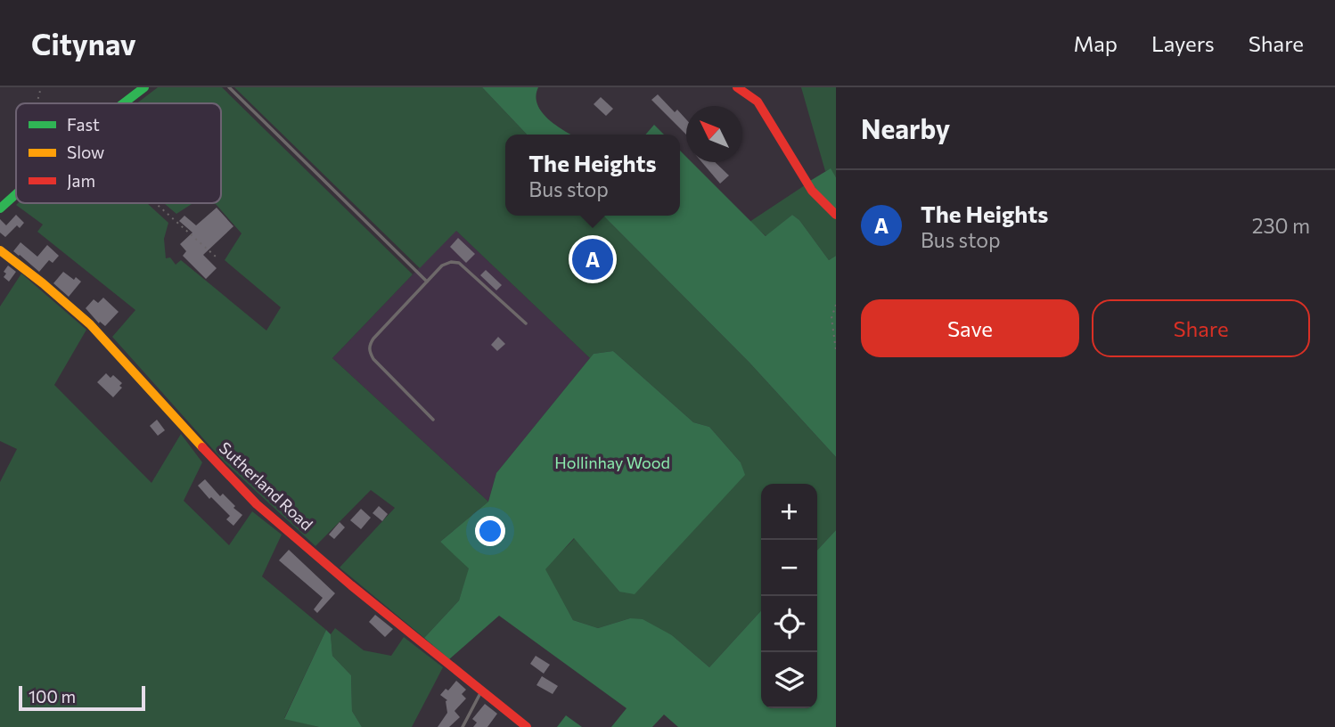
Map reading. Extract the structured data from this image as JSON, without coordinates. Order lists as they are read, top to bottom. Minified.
{"streets":{"main road":["Sutherland Road"]},"parks":["Hollinhay Wood"],"legend":["Fast","Slow","Jam"],"scale_bar":"100 m","north":"top left","page":{"header":"Citynav","nav":["Map","Layers","Share"],"heading":"Nearby","popup":["The Heights","Bus stop"],"list":[{"mark":"A","name":"The Heights","note":"Bus stop","value":"230 m"}],"pins":"A","buttons":["Save","Share"],"map_buttons":["+","−"],"scale":"100 m"}}
